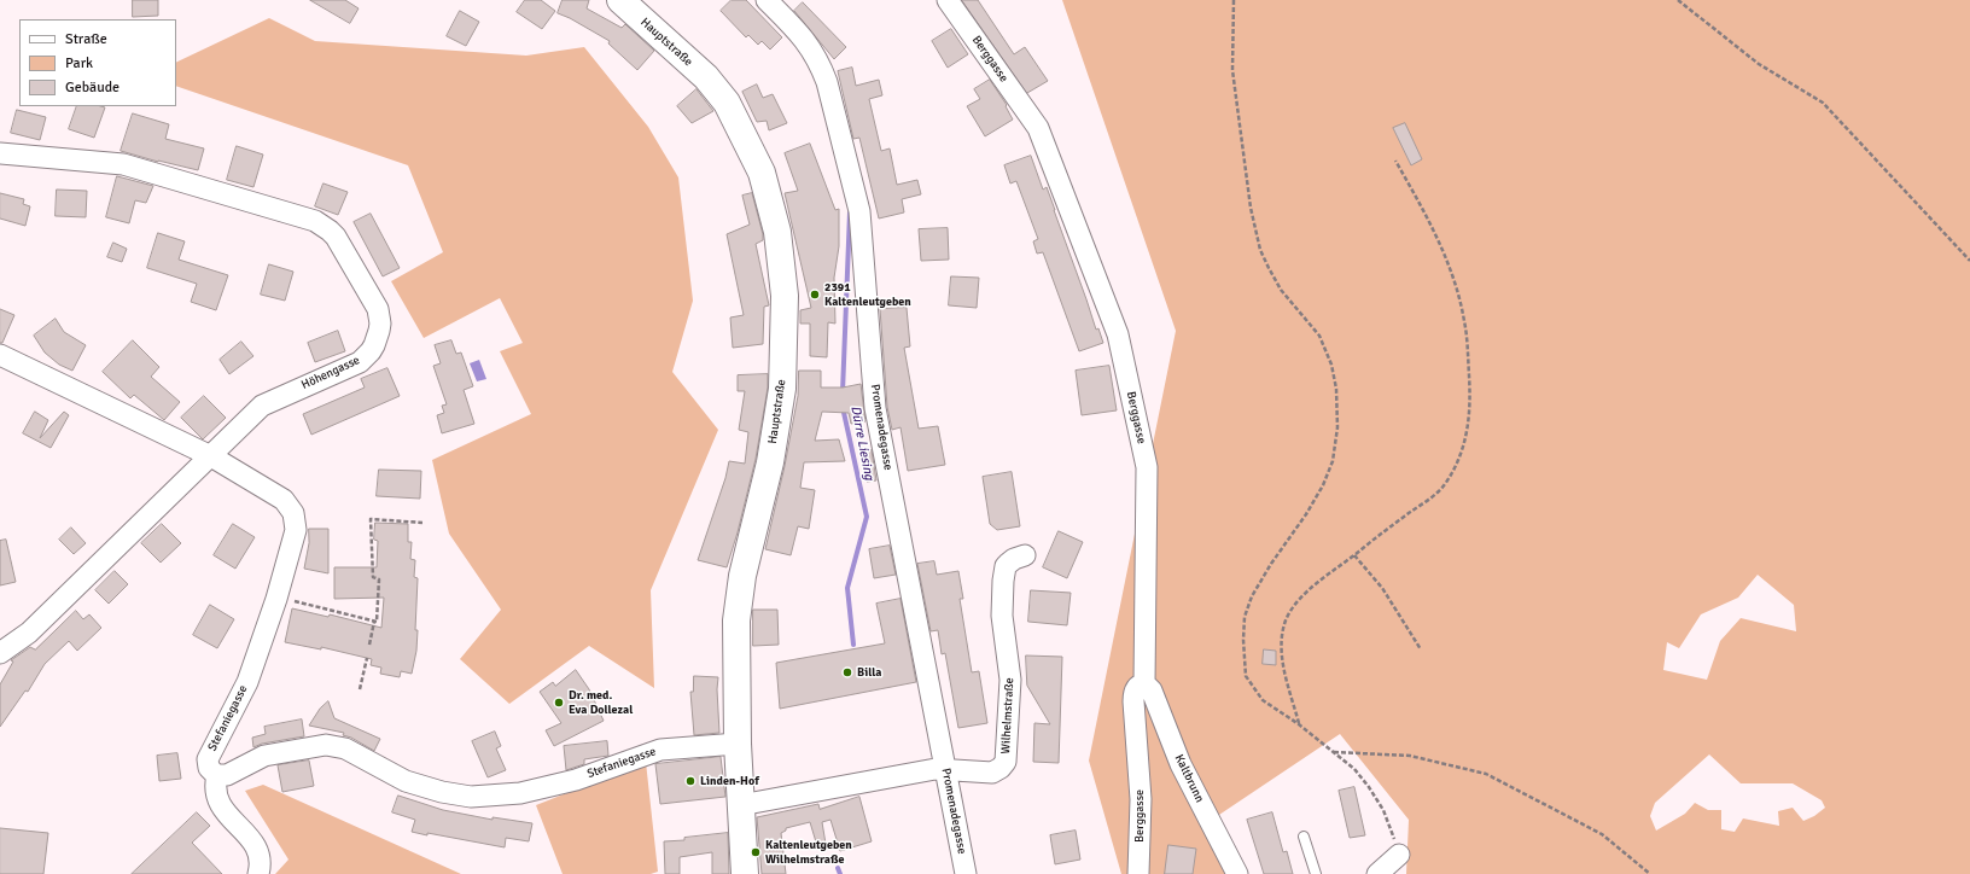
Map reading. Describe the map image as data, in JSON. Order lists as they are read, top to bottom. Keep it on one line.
{"streets":{"main road":["Hauptstraße"],"street":["Berggasse","Höhengasse","Promenadegasse","Wilhelmstraße","Stefaniegasse","Kaltbrunn"]},"crossings":[["Hauptstraße","Wilhelmstraße"],["Hauptstraße","Stefaniegasse"],["Berggasse","Kaltbrunn"],["Höhengasse","Stefaniegasse"],["Promenadegasse","Wilhelmstraße"]],"water":["Dürre Liesing"],"places":["2391 Kaltenleutgeben","Billa","Dr. med. Eva Dollezal","Linden-Hof","Kaltenleutgeben Wilhelmstraße"],"legend":["Straße","Park","Gebäude"]}
